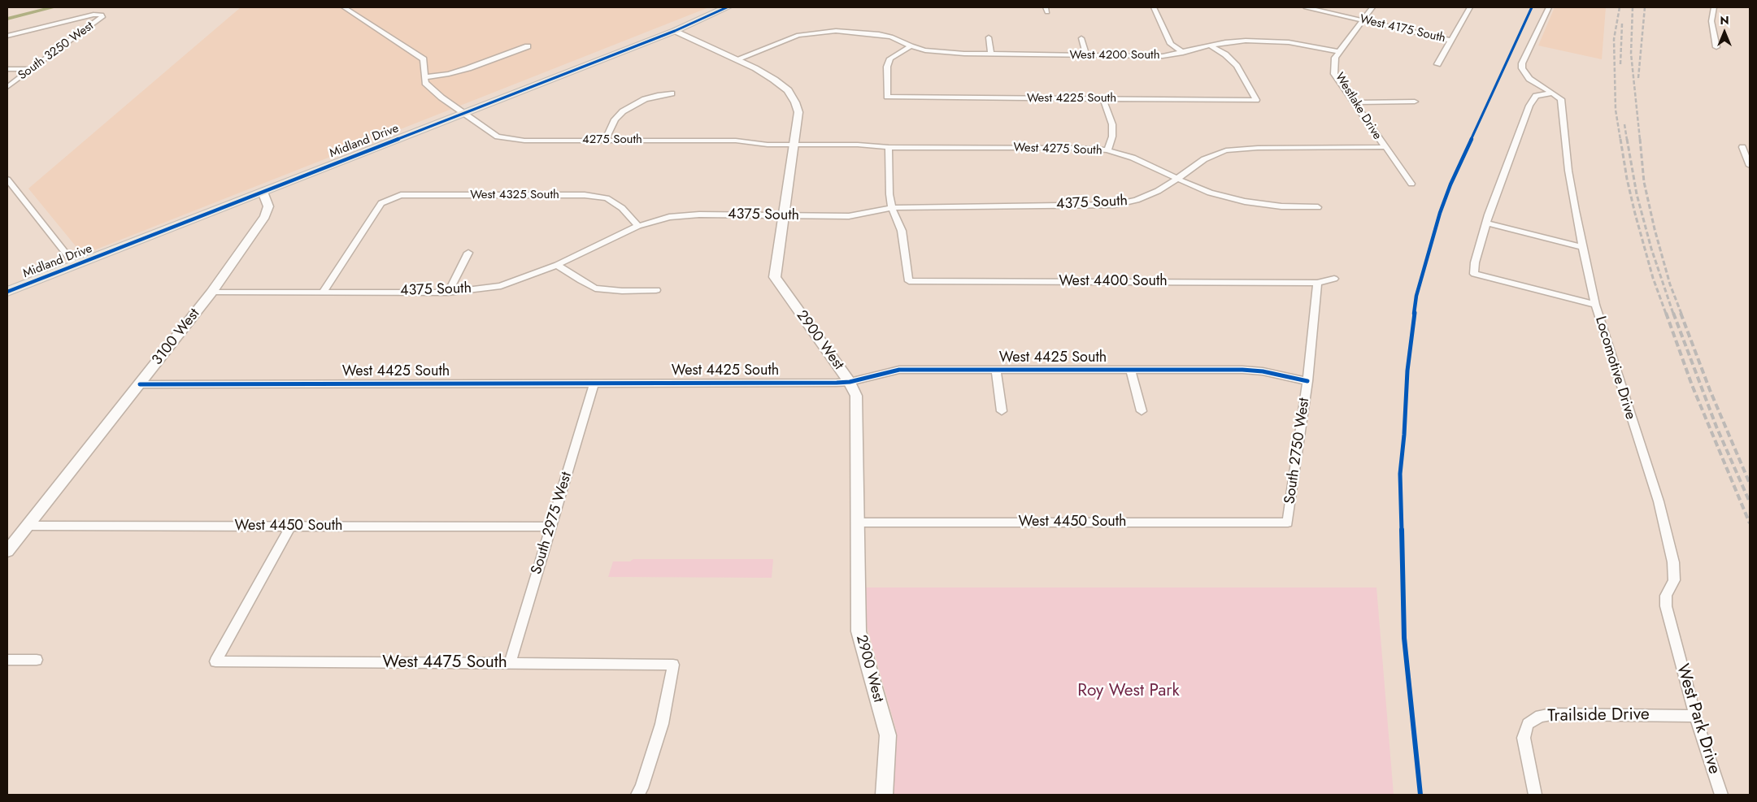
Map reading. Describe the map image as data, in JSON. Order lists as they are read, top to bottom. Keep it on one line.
{"streets":{"main road":["Midland Drive"],"street":["West 4175 South","South 3250 West","West 4200 South","West 4225 South","Westlake Drive","4275 South","West 4275 South","West 4325 South","4375 South","West 4400 South","3100 West","2900 West","West 4425 South","Locomotive Drive","South 2750 West","West 4450 South","South 2975 West","West 4475 South","Trailside Drive","West Park Drive"]},"crossings":[["West 4175 South","Westlake Drive"],["West 4200 South","West 4225 South"],["West 4200 South","Westlake Drive"],["West 4200 South","2900 West"],["4275 South","Midland Drive"],["4275 South","West 4275 South"],["Midland Drive","3100 West"],["Midland Drive","2900 West"],["West 4275 South","4375 South"],["West 4275 South","2900 West"],["West 4325 South","4375 South"],["4375 South","West 4400 South"],["4375 South","3100 West"],["4375 South","2900 West"],["West 4400 South","South 2750 West"],["3100 West","West 4425 South"],["3100 West","West 4450 South"],["2900 West","West 4425 South"],["2900 West","West 4450 South"],["West 4425 South","South 2750 West"],["West 4425 South","South 2975 West"],["Locomotive Drive","West Park Drive"],["South 2750 West","West 4450 South"],["West 4450 South","South 2975 West"],["West 4450 South","West 4475 South"],["South 2975 West","West 4475 South"],["Trailside Drive","West Park Drive"]],"parks":["Roy West Park"],"north":"top"}
